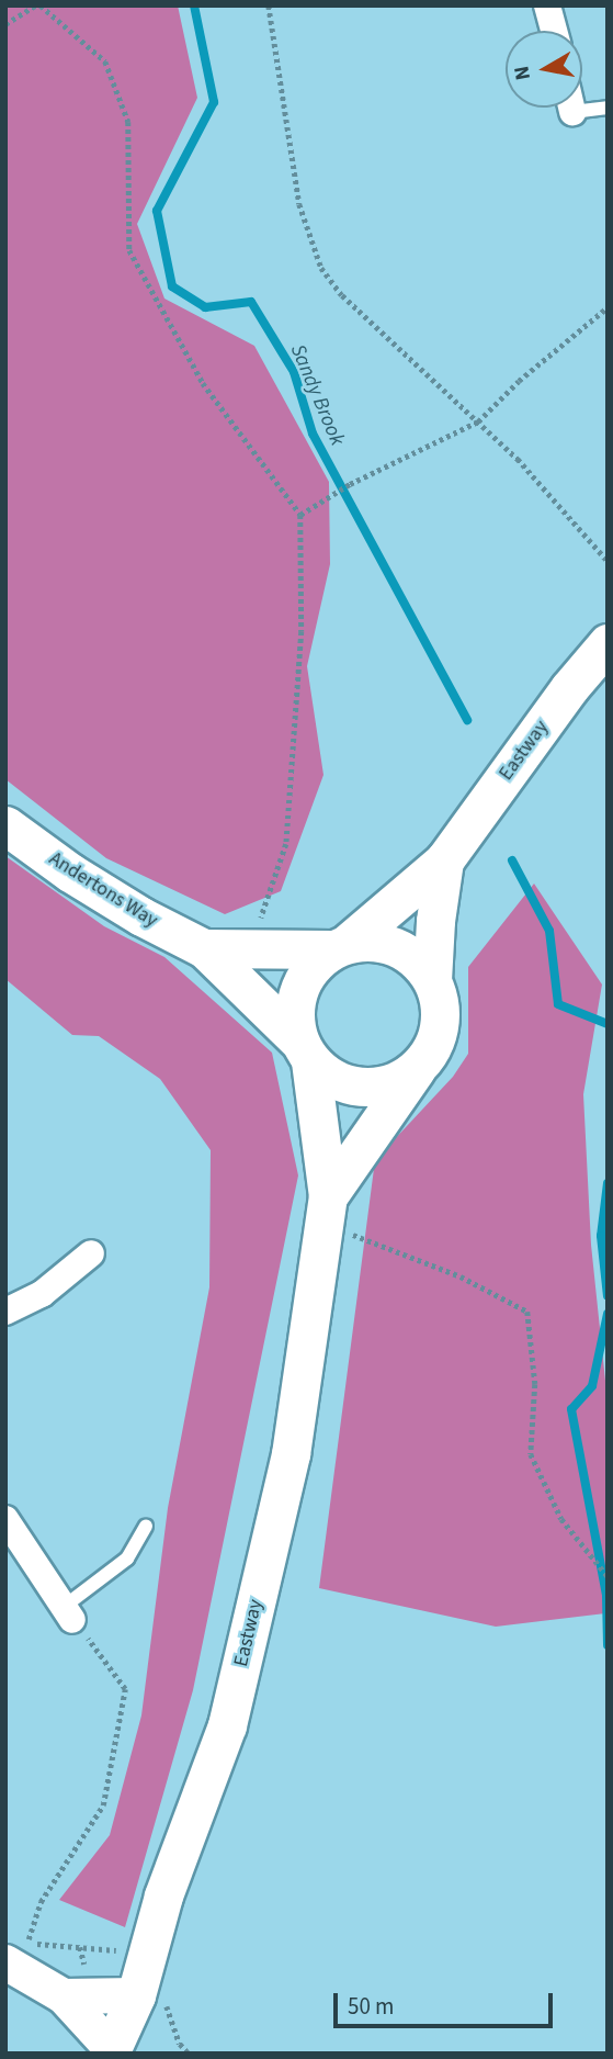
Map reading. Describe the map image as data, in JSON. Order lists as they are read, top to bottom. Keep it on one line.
{"streets":{"main road":["Eastway","Andertons Way"]},"crossings":[["Eastway","Andertons Way"]],"water":["Sandy Brook"],"scale_bar":"50 m","north":"left"}
